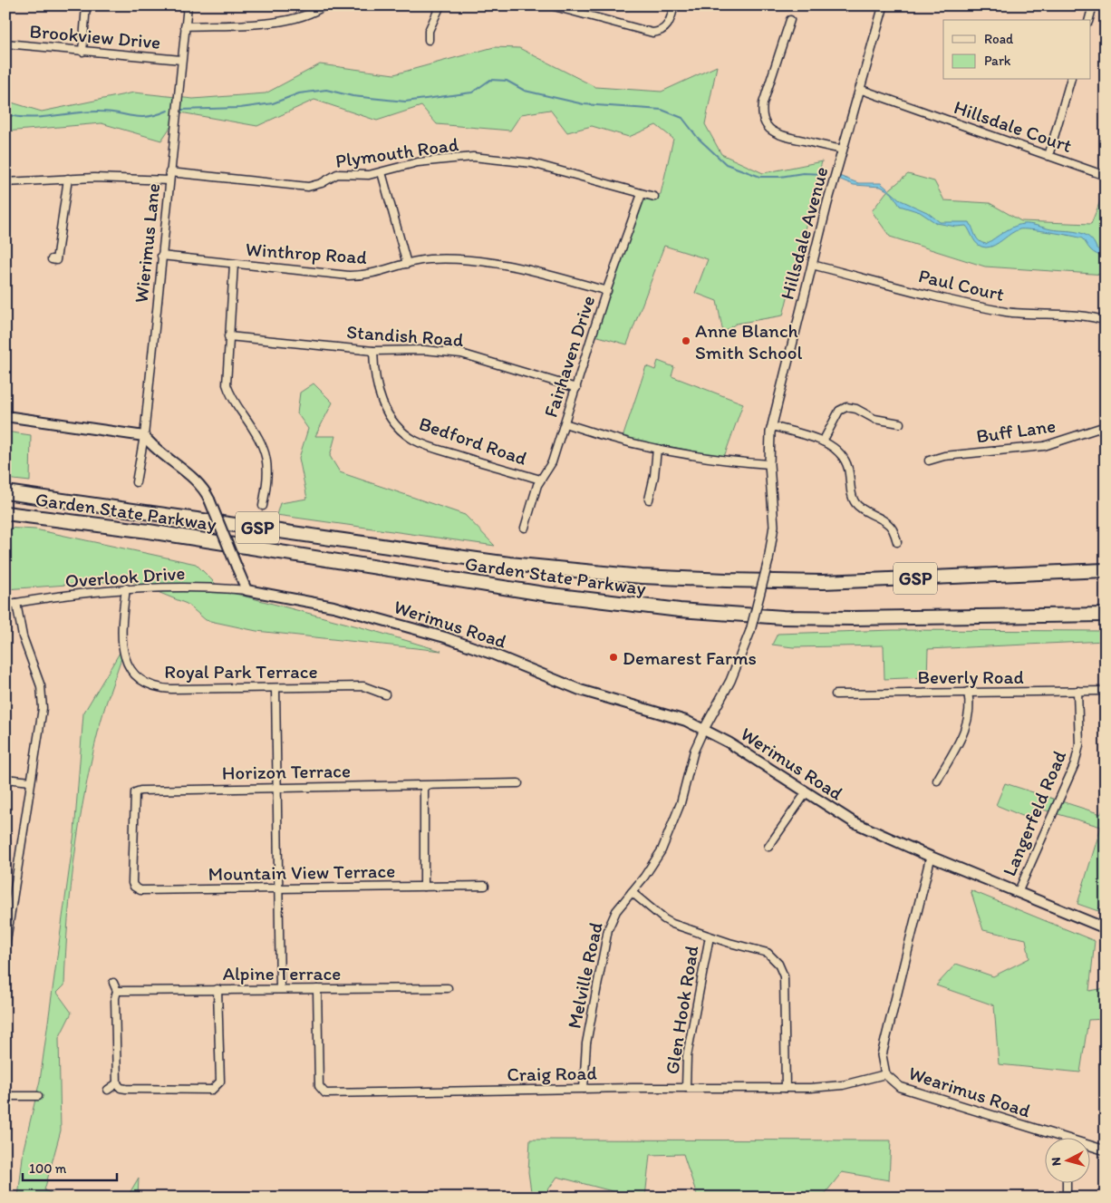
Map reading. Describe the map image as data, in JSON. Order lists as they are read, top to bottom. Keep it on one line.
{"streets":{"highway":["Garden State Parkway","GSP"],"main road":["Werimus Road"],"street":["Brookview Drive","Hillsdale Court","Plymouth Road","Hillsdale Avenue","Wierimus Lane","Winthrop Road","Paul Court","Standish Road","Fairhaven Drive","Buff Lane","Bedford Road","Overlook Drive","Royal Park Terrace","Beverly Road","Horizon Terrace","Langerfeld Road","Mountain View Terrace","Alpine Terrace","Melville Road","Glen Hook Road","Craig Road","Wearimus Road"]},"crossings":[["Brookview Drive","Wierimus Lane"],["Hillsdale Court","Hillsdale Avenue"],["Plymouth Road","Wierimus Lane"],["Plymouth Road","Fairhaven Drive"],["Hillsdale Avenue","Paul Court"],["Hillsdale Avenue","Werimus Road"],["Hillsdale Avenue","Melville Road"],["Wierimus Lane","Winthrop Road"],["Winthrop Road","Fairhaven Drive"],["Standish Road","Fairhaven Drive"],["Standish Road","Bedford Road"],["Fairhaven Drive","Bedford Road"],["Overlook Drive","Werimus Road"],["Overlook Drive","Royal Park Terrace"],["Werimus Road","Langerfeld Road"],["Werimus Road","Melville Road"],["Werimus Road","Wearimus Road"],["Beverly Road","Langerfeld Road"],["Horizon Terrace","Mountain View Terrace"],["Alpine Terrace","Craig Road"],["Melville Road","Craig Road"],["Glen Hook Road","Craig Road"],["Craig Road","Wearimus Road"]],"places":["Anne Blanch Smith School","Demarest Farms"],"legend":["Road","Park"],"scale_bar":"100 m","north":"left"}
